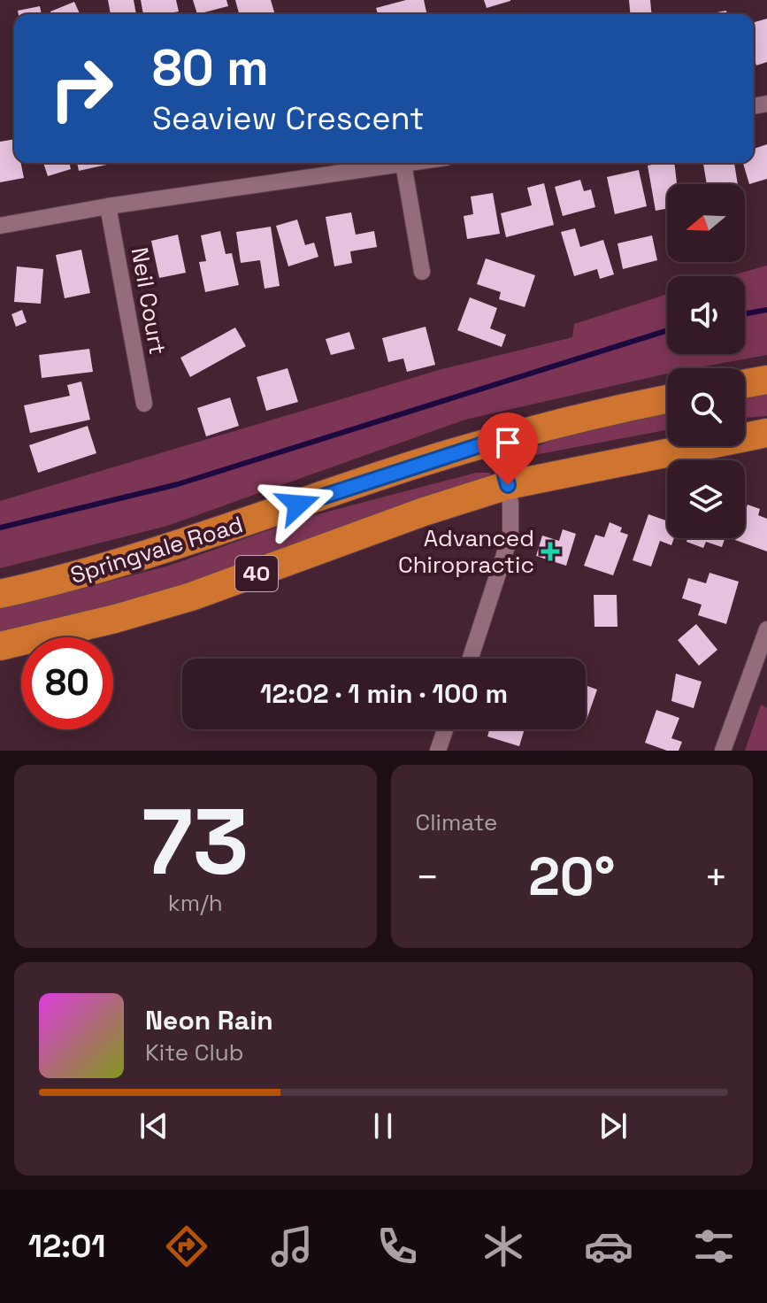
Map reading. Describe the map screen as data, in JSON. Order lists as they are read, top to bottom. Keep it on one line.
{"streets":{"highway":["Springvale Road","40"],"street":["Neil Court"]},"places":{"health":["Advanced Chiropractic"]},"north":"left","page":{"turn":["80 m","Seaview Crescent"],"limit":"80","trip":"12:02 · 1 min · 100 m","tile":[["73","km/h"],"Climate"],"heat":["−","20°","+"],"song":["Neon Rain","Kite Club"],"tabs":"12:01"}}
